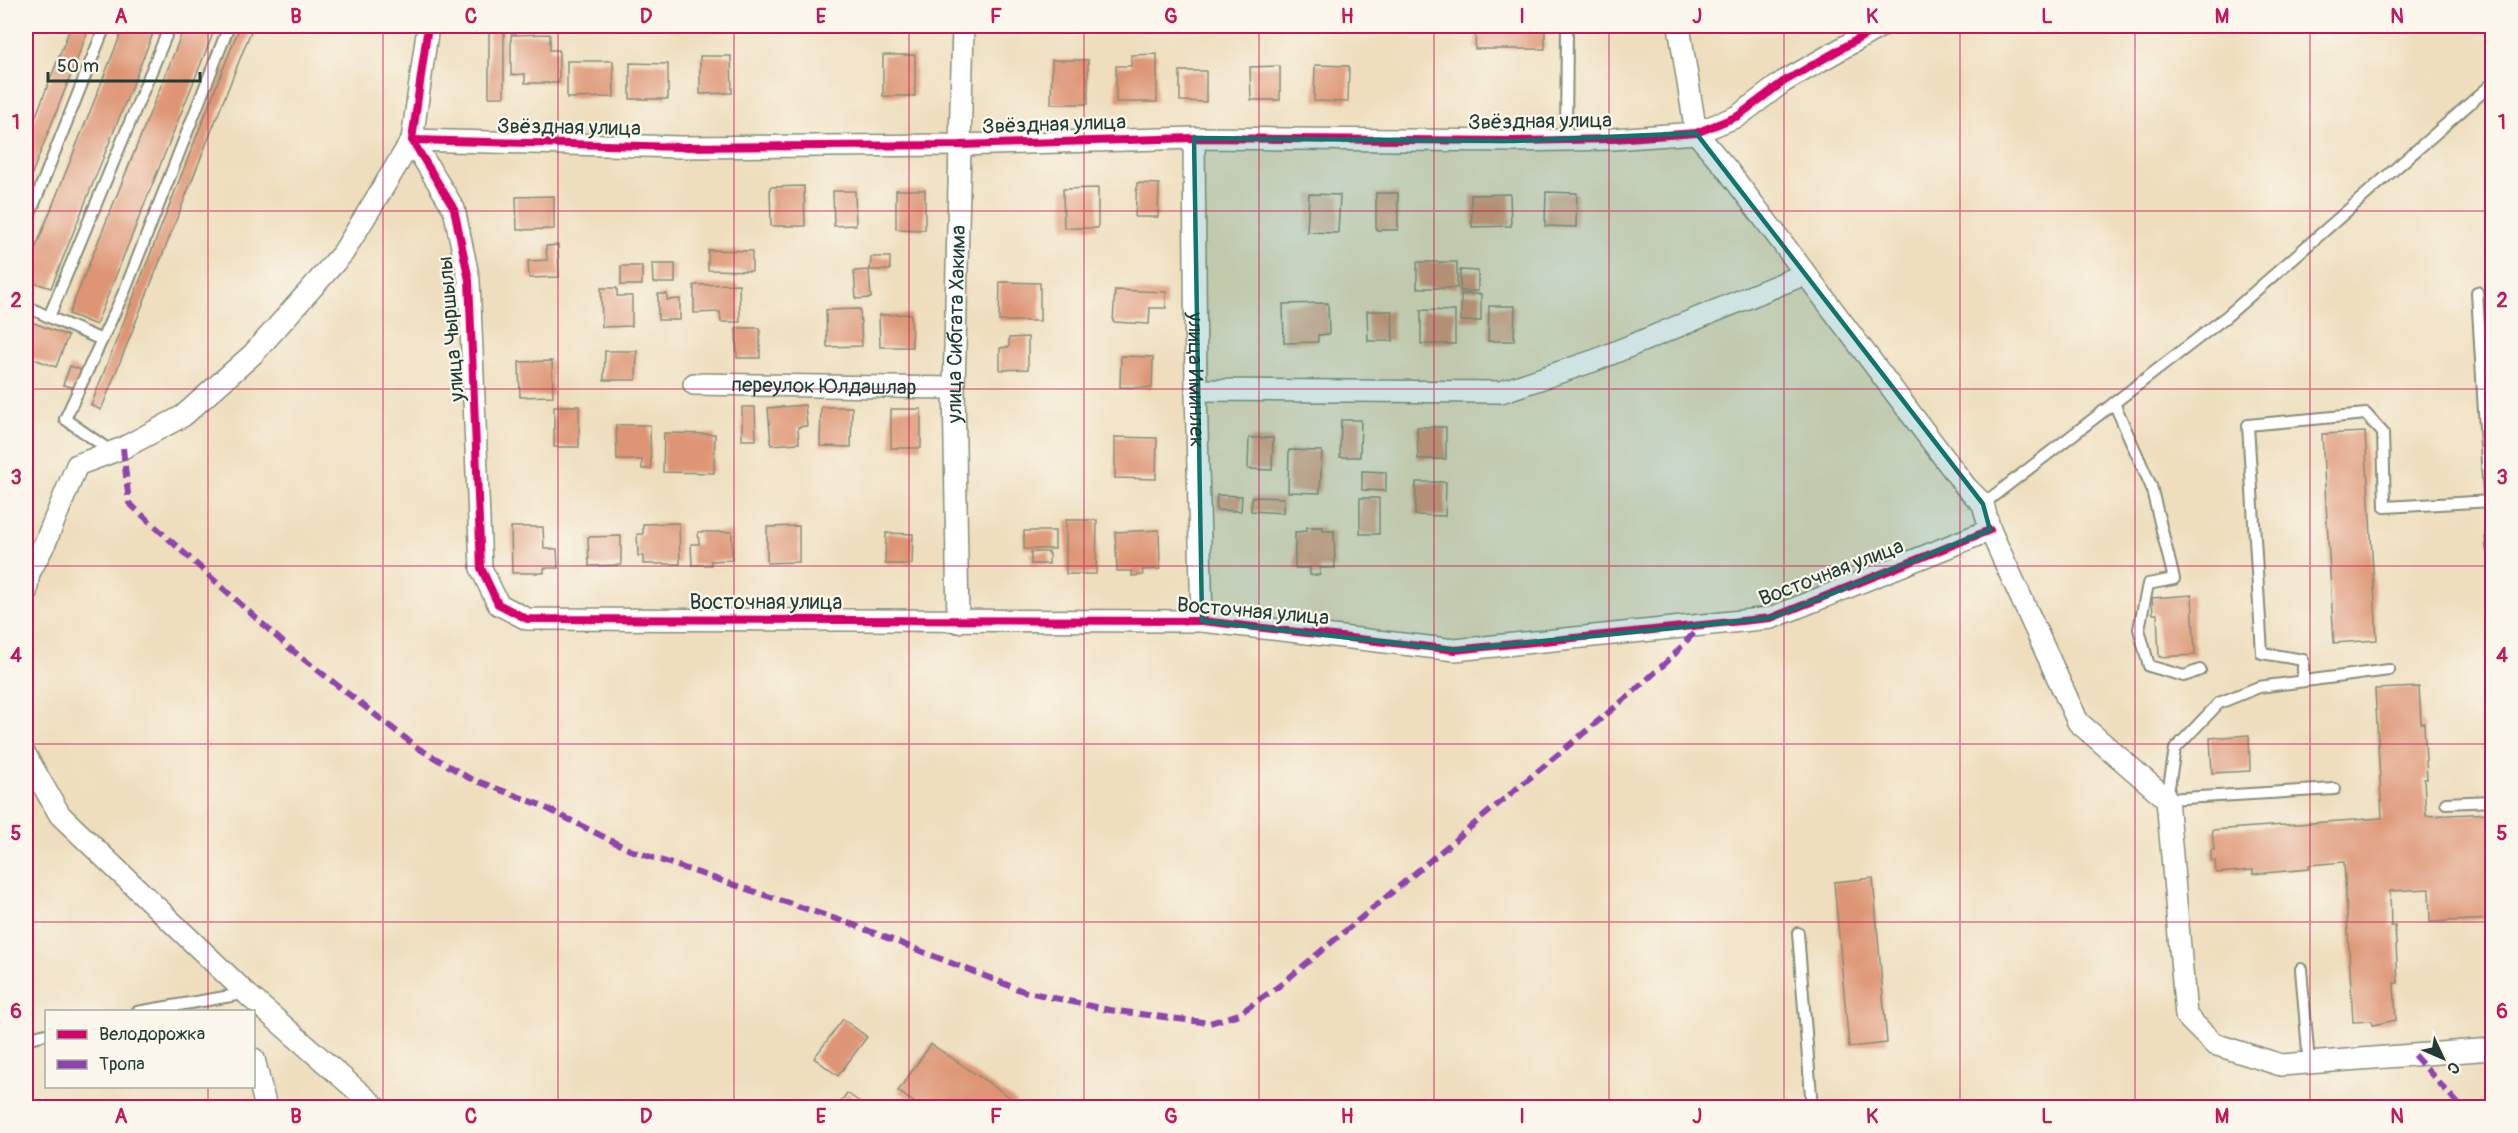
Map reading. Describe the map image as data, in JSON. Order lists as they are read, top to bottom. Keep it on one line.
{"streets":{"street":["Звёздная улица","улица Сибгата Хакима","улица Чыршылы","улица Иминлек","переулок Юлдашлар","Восточная улица"]},"crossings":[["Звёздная улица","улица Сибгата Хакима"],["Звёздная улица","улица Чыршылы"],["Звёздная улица","улица Иминлек"],["улица Сибгата Хакима","переулок Юлдашлар"],["улица Сибгата Хакима","Восточная улица"],["улица Чыршылы","Восточная улица"],["улица Иминлек","Восточная улица"]],"legend":["Велодорожка","Тропа"],"scale_bar":"50 m","north":"bottom right","grid":{"columns":["A","B","C","D","E","F","G","H","I","J","K","L","M","N"],"rows":["1","2","3","4","5","6"]}}
